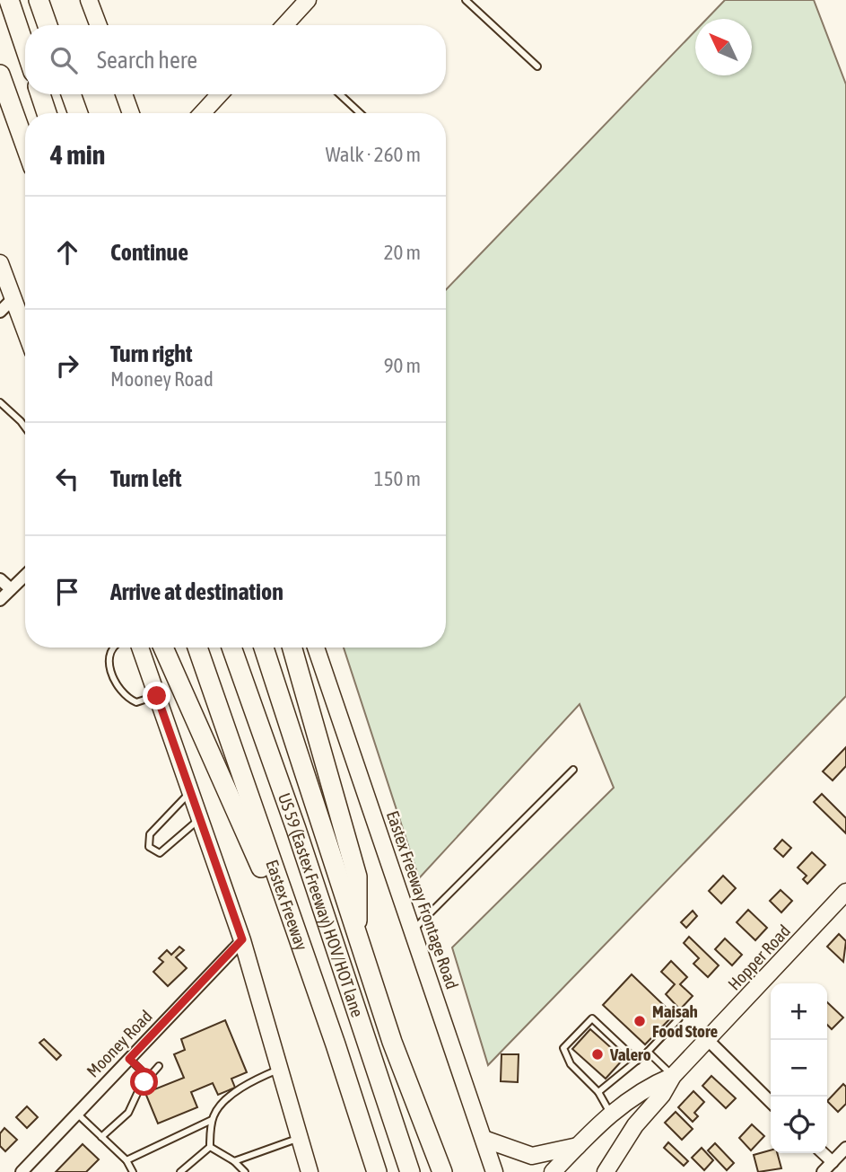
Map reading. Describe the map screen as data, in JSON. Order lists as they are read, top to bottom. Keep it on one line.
{"streets":{"highway":["Eastex Freeway","US 59 (Eastex Freeway) HOV/HOT lane"],"main road":["Eastex Freeway Frontage Road","Hopper Road"],"street":["Mooney Road"]},"places":["Maisah Food Store","Valero"],"north":"top left","page":{"search":"Search here","heading":["4 min","Walk · 260 m"],"list":[["Continue","20 m"],["Turn right","Mooney Road","90 m"],["Turn left","150 m"],"Arrive at destination"],"map_buttons":["+","−"]}}
